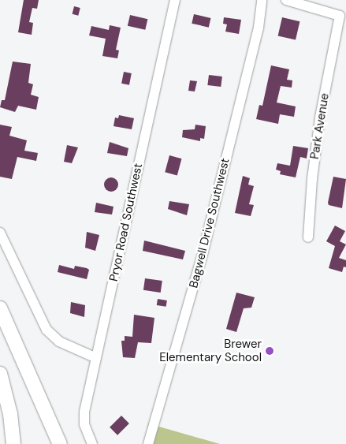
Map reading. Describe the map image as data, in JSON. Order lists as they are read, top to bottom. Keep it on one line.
{"streets":{"street":["Park Avenue","Pryor Road Southwest","Bagwell Drive Southwest"]},"places":["Brewer Elementary School"]}
